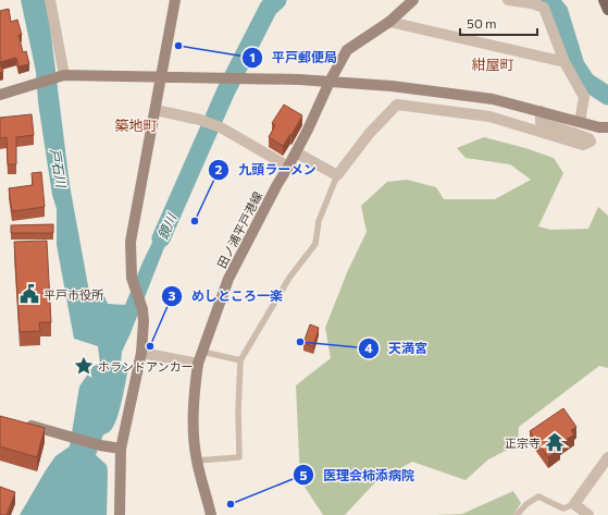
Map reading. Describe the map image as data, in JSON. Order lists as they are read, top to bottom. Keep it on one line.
{"streets":{"street":["田ノ浦平戸港線"]},"districts":["紺屋町","築地町"],"water":["戸石川","鏡川"],"places":{"other":["平戸郵便局","九頭ラーメン","天満宮","めしところ一楽","医理会柿添病院"],"public building":["平戸市役所"],"place":["ホランドアンカー"],"temple":["正宗寺"]},"scale_bar":"50 m"}
